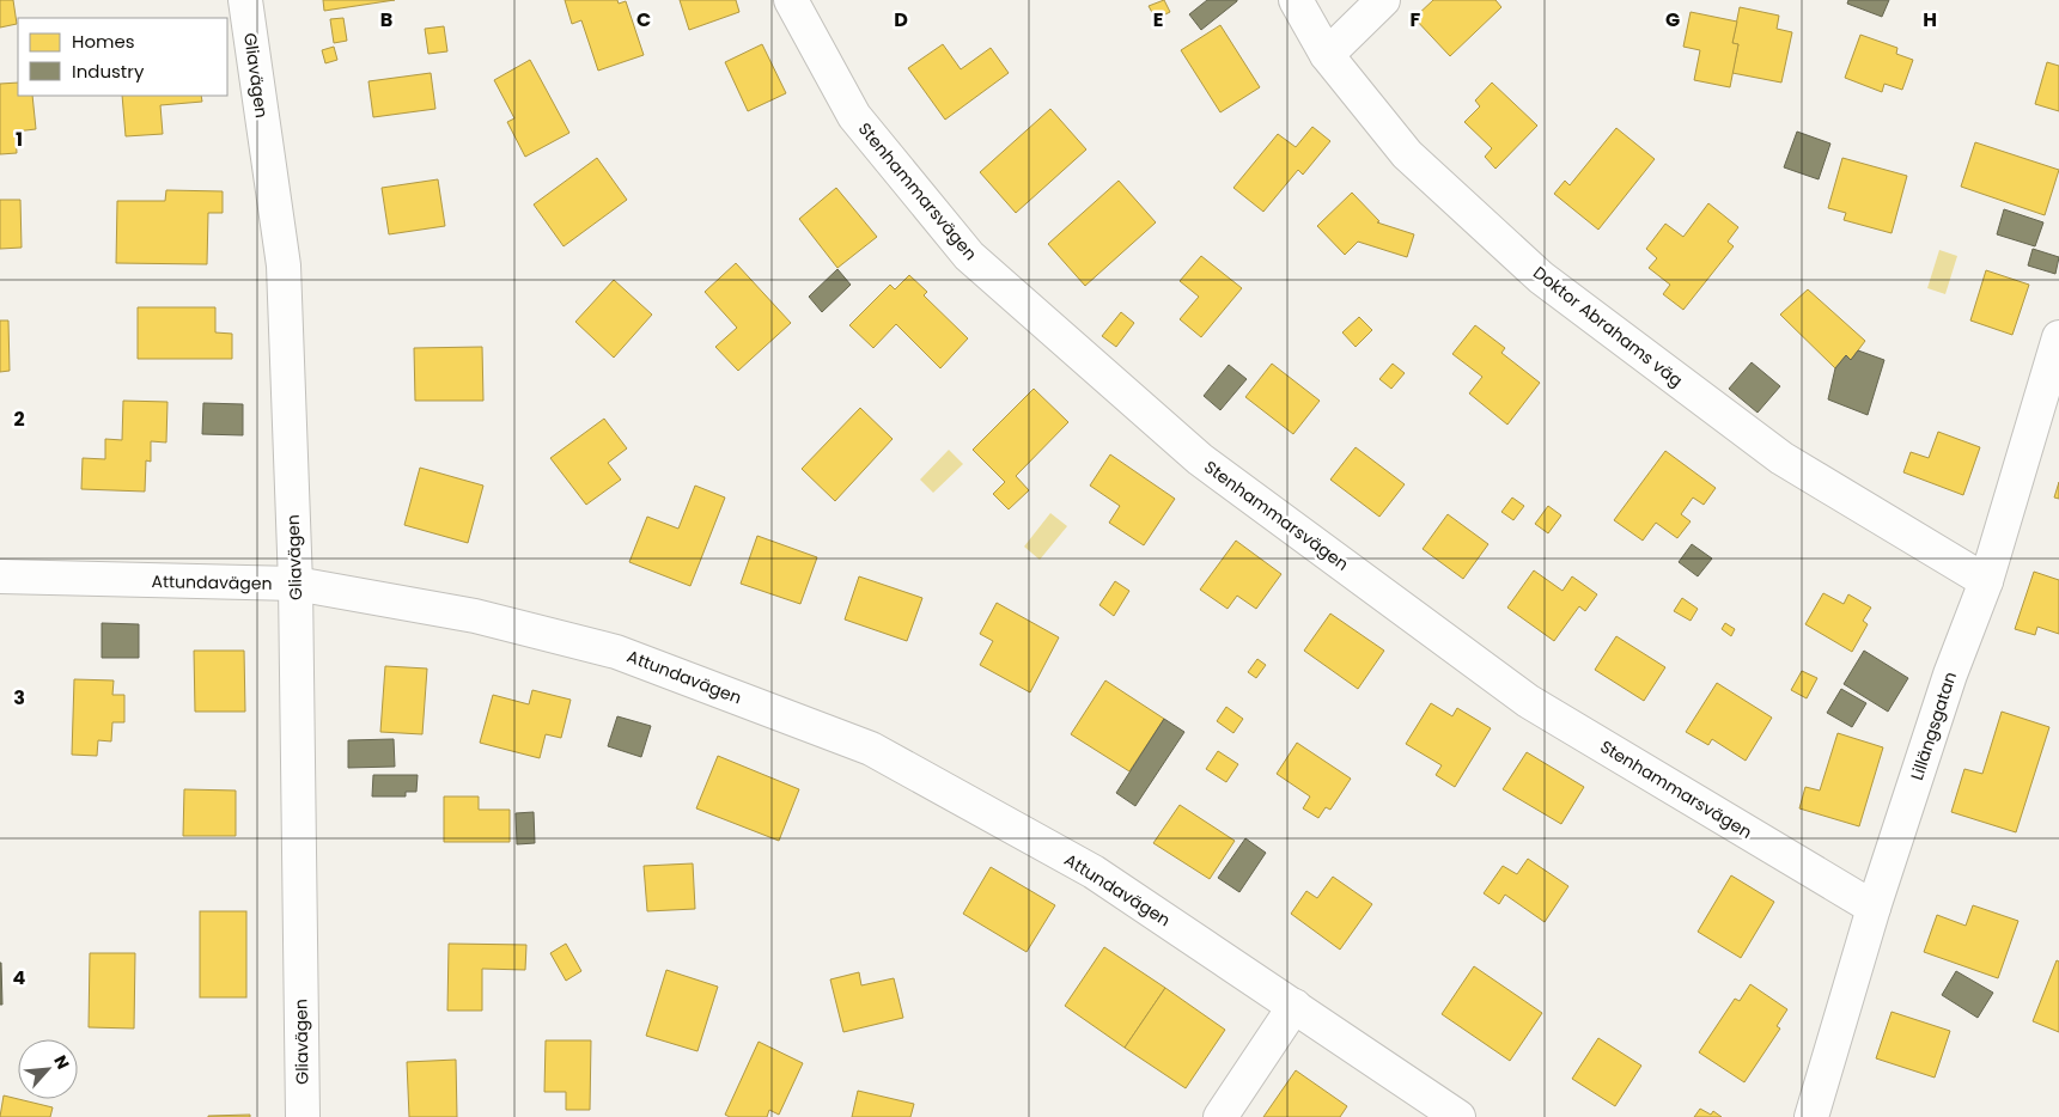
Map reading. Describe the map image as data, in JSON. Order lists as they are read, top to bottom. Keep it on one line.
{"streets":{"street":["Gliavägen","Stenhammarsvägen","Doktor Abrahams väg","Attundavägen","Lillängsgatan"]},"crossings":[["Gliavägen","Attundavägen"],["Stenhammarsvägen","Lillängsgatan"],["Doktor Abrahams väg","Lillängsgatan"]],"legend":["Homes","Industry"],"north":"top right","grid":{"columns":["B","C","D","E","F","G","H"],"rows":["1","2","3","4"]}}
